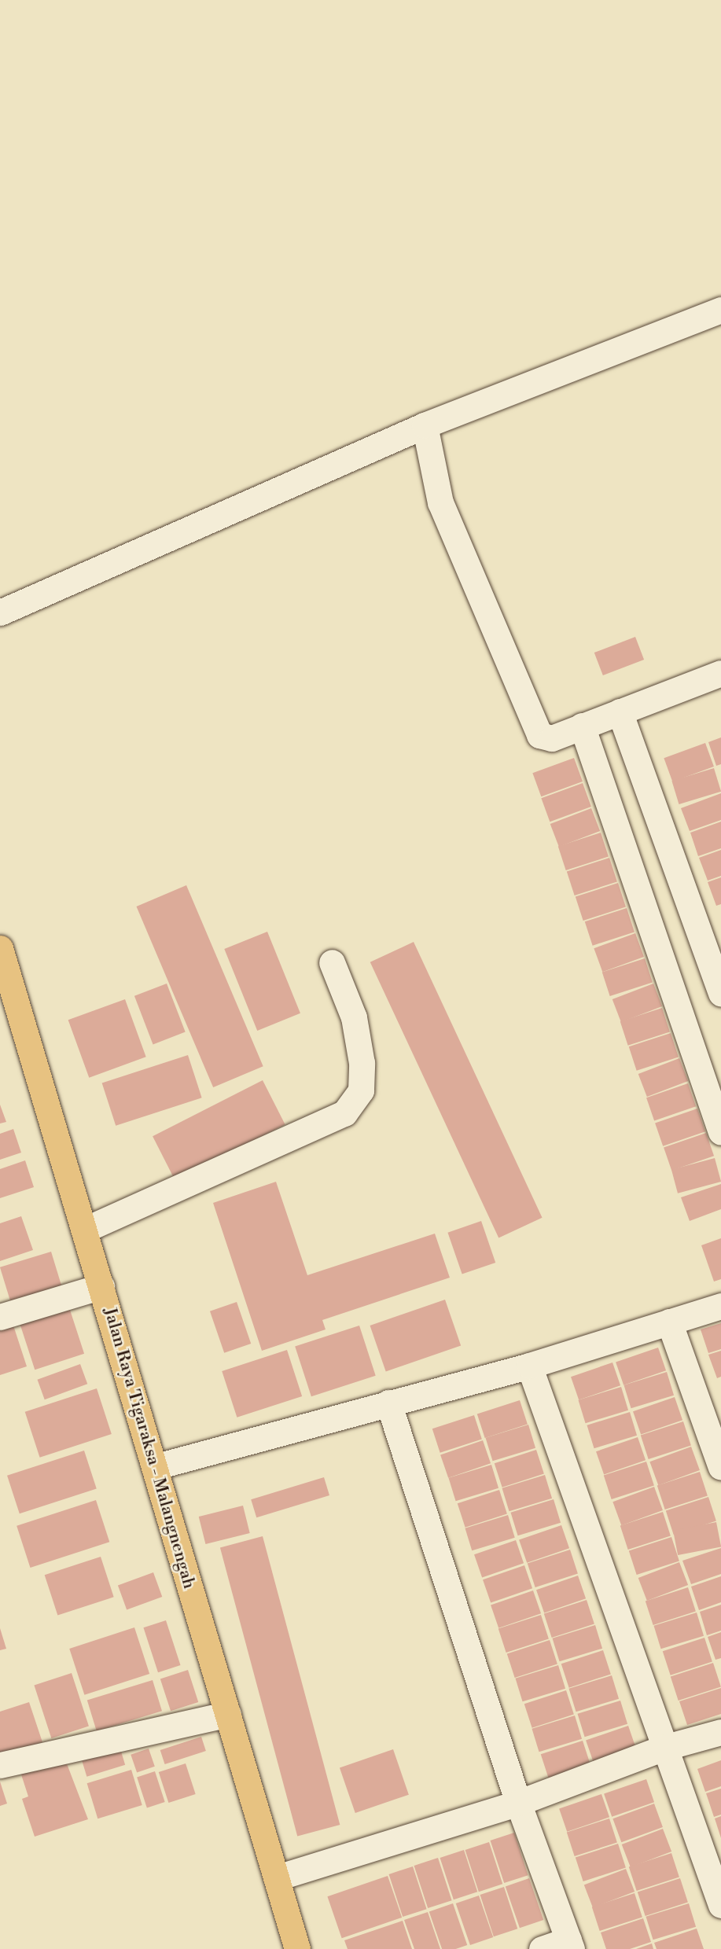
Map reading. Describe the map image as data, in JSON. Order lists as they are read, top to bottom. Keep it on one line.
{"streets":{"main road":["Jalan Raya Tigaraksa - Malangnengah"]}}
